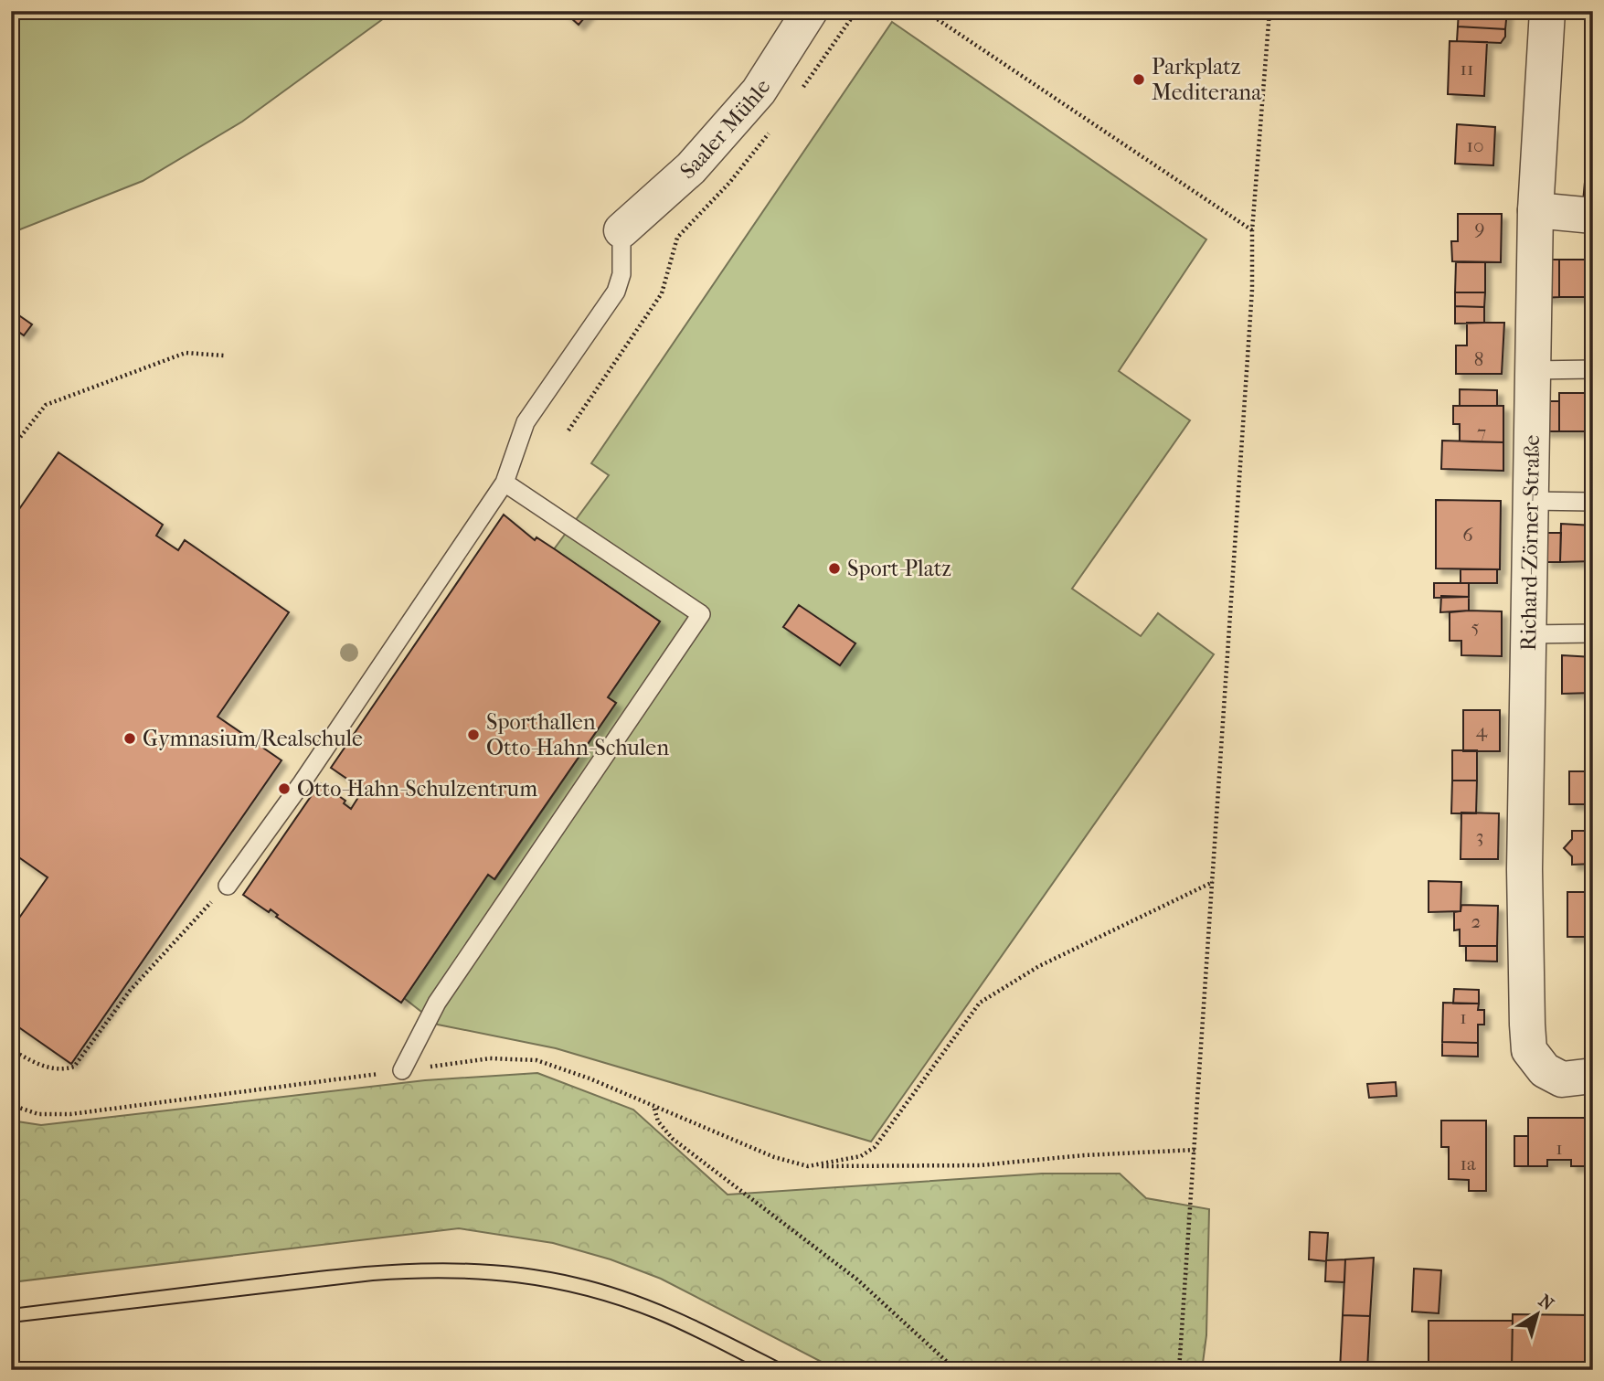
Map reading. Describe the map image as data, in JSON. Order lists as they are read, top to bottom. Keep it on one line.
{"streets":{"street":["Saaler Mühle","Richard-Zörner-Straße"]},"places":["Parkplatz Mediterana","Sport-Platz","Sporthallen Otto-Hahn-Schulen","Gymnasium/Realschule","Otto-Hahn-Schulzentrum"],"house_numbers":["11","10","9","8","7","6","5","4","3","2","1","1","1a"],"north":"top right"}
